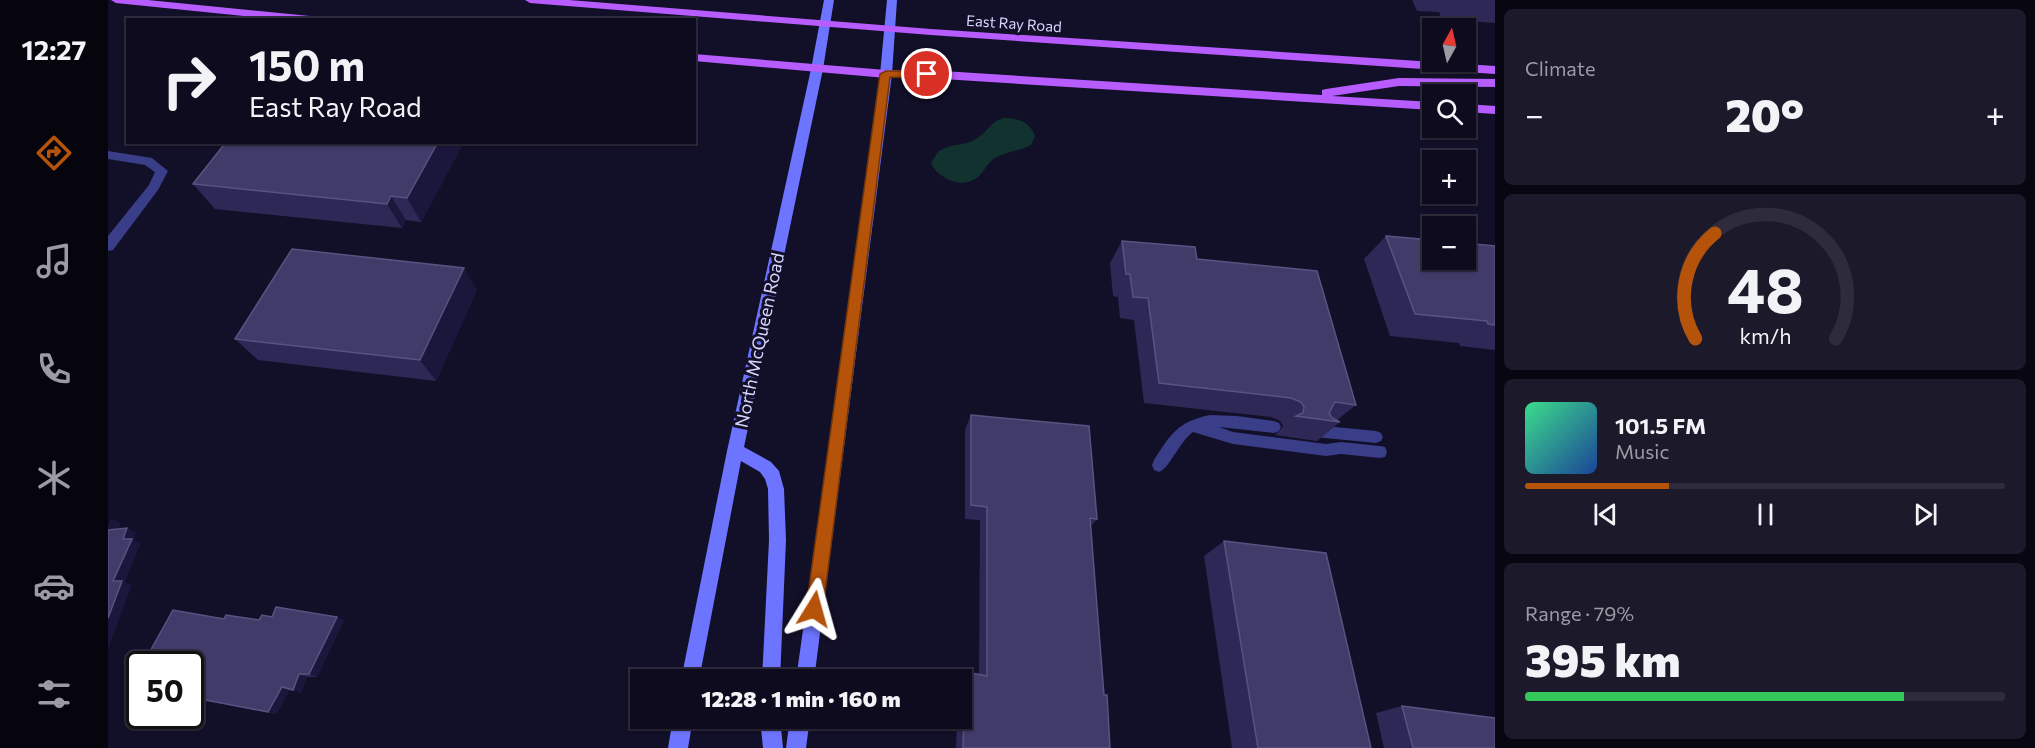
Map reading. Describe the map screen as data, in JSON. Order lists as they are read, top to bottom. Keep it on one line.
{"streets":{"main road":["East Ray Road","North McQueen Road"]},"crossings":[["East Ray Road","North McQueen Road"]],"north":"top","page":{"tabs":"12:27","tile":["Climate",["Range · 79%","395 km"]],"map_buttons":["+","−"],"turn":["150 m","East Ray Road"],"heat":["−","20°","+"],"song":["101.5 FM","Music"],"limit":"50","trip":"12:28 · 1 min · 160 m","gauge":["48","km/h"]}}
